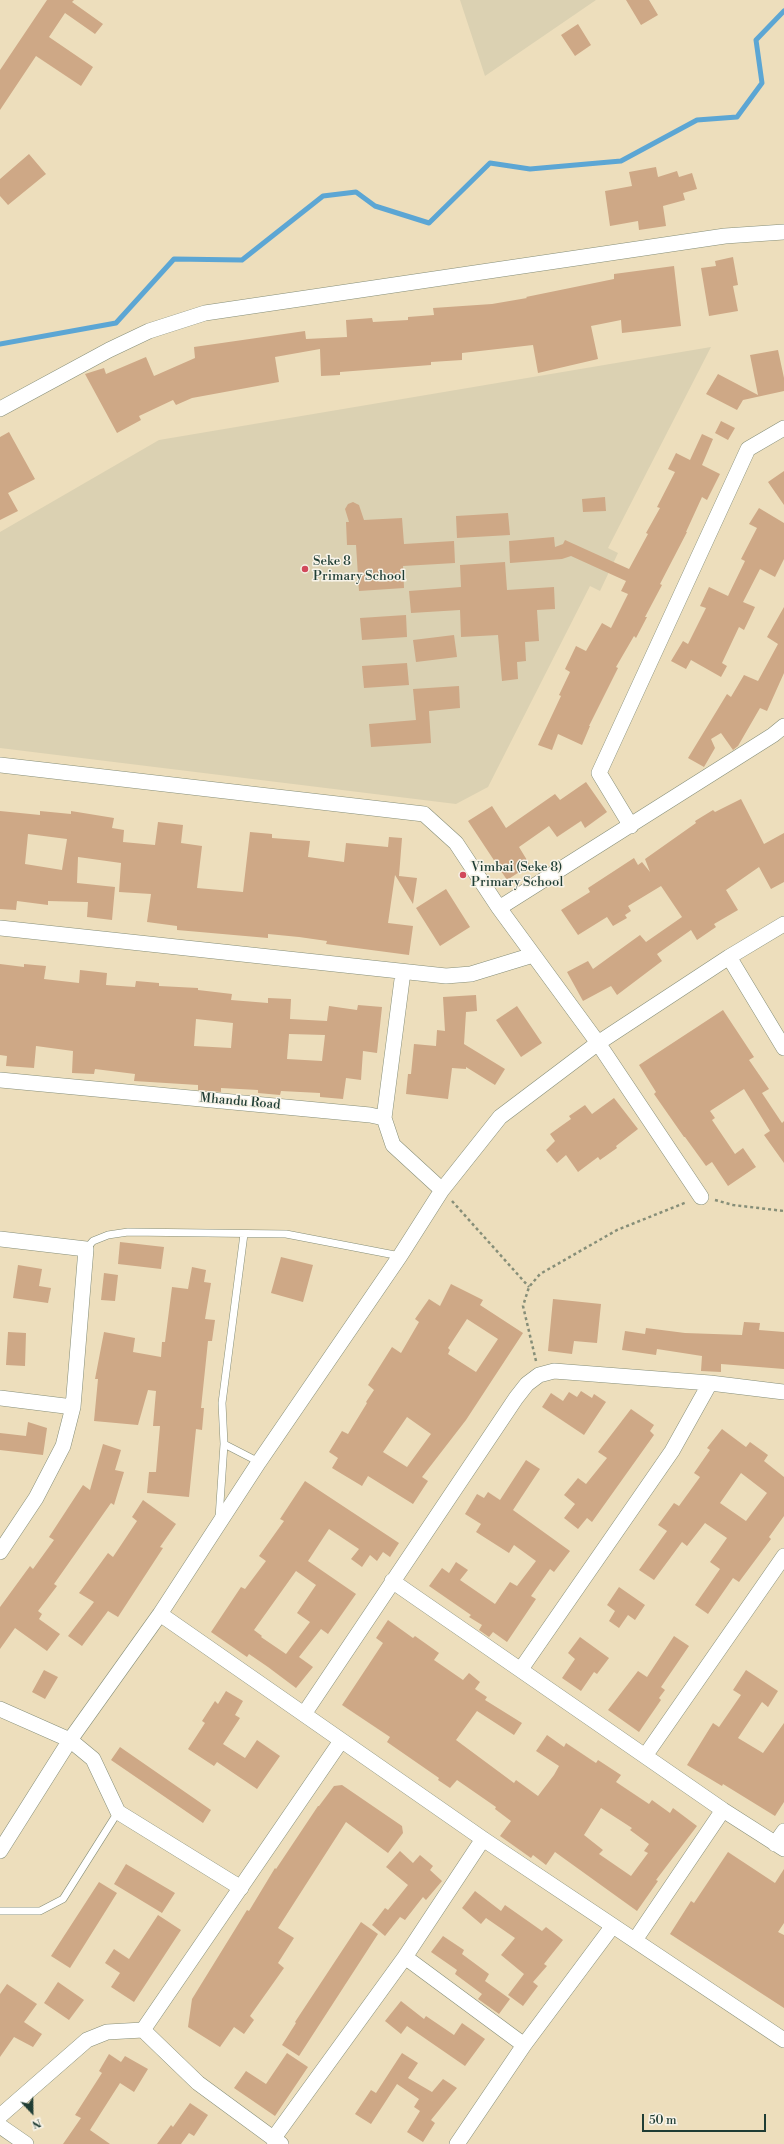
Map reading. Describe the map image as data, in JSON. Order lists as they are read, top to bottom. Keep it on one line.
{"streets":{"street":["Mhandu Road"]},"places":["Seke 8 Primary School","Vimbai (Seke 8) Primary School"],"scale_bar":"50 m","north":"bottom"}
